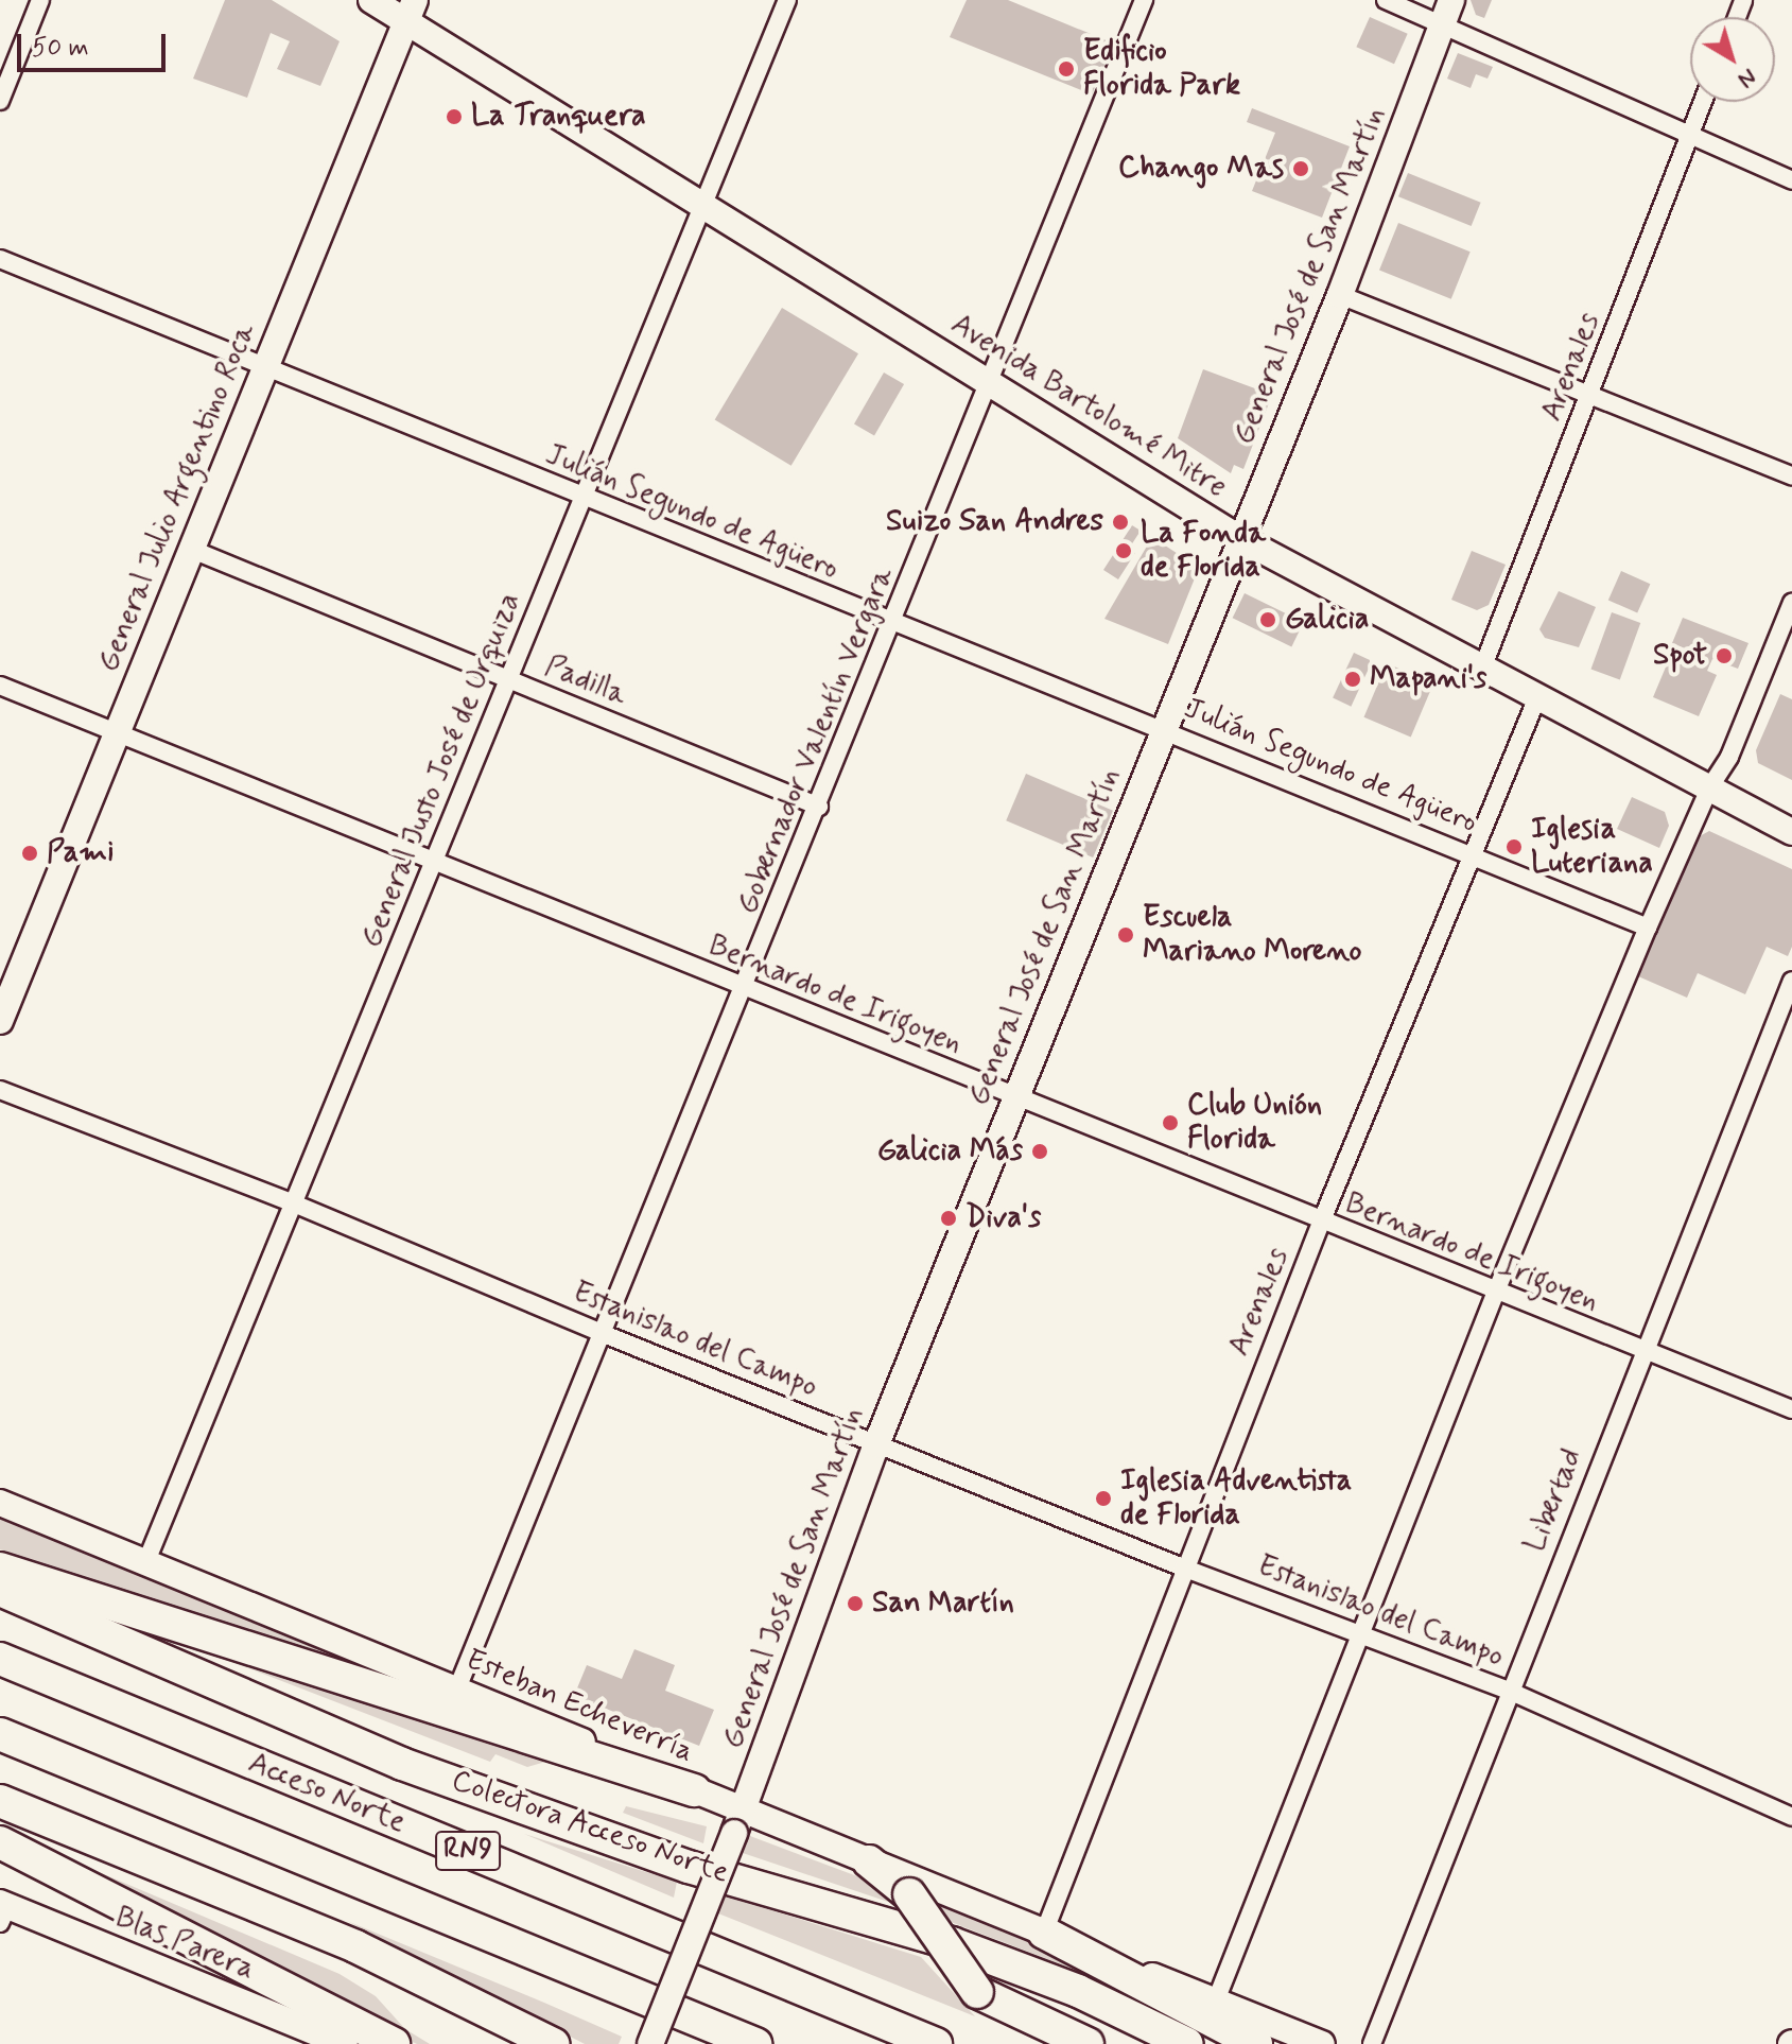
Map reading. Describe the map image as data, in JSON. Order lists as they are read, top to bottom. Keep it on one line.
{"streets":{"highway":["Acceso Norte","Colectora Acceso Norte","RN9"],"street":["General José de San Martín","Arenales","Avenida Bartolomé Mitre","General Julio Argentino Roca","Julián Segundo de Agüero","Padilla","Gobernador Valentín Vergara","General Justo José de Urquiza","Bernardo de Irigoyen","Estanislao del Campo","Libertad","Esteban Echeverría","Blas Parera"]},"crossings":[["General José de San Martín","Avenida Bartolomé Mitre"],["General José de San Martín","Julián Segundo de Agüero"],["General José de San Martín","Bernardo de Irigoyen"],["General José de San Martín","Estanislao del Campo"],["General José de San Martín","Esteban Echeverría"],["Arenales","Avenida Bartolomé Mitre"],["Arenales","Julián Segundo de Agüero"],["Arenales","Bernardo de Irigoyen"],["Arenales","Estanislao del Campo"],["Arenales","Esteban Echeverría"],["Avenida Bartolomé Mitre","General Julio Argentino Roca"],["Avenida Bartolomé Mitre","Gobernador Valentín Vergara"],["Avenida Bartolomé Mitre","General Justo José de Urquiza"],["General Julio Argentino Roca","Julián Segundo de Agüero"],["General Julio Argentino Roca","Padilla"],["General Julio Argentino Roca","Bernardo de Irigoyen"],["Julián Segundo de Agüero","Gobernador Valentín Vergara"],["Julián Segundo de Agüero","General Justo José de Urquiza"],["Padilla","Gobernador Valentín Vergara"],["Padilla","General Justo José de Urquiza"],["Gobernador Valentín Vergara","Bernardo de Irigoyen"],["Gobernador Valentín Vergara","Estanislao del Campo"],["Gobernador Valentín Vergara","Esteban Echeverría"],["General Justo José de Urquiza","Bernardo de Irigoyen"],["General Justo José de Urquiza","Estanislao del Campo"],["General Justo José de Urquiza","Esteban Echeverría"],["Bernardo de Irigoyen","Libertad"],["Estanislao del Campo","Libertad"]],"places":["Edificio Florida Park","La Tranquera","Chango Mas","Suizo San Andres","La Fonda de Florida","Galicia","Spot","Mapani's","Iglesia Luteriana","Pami","Escuela Mariano Moreno","Club Unión Florida","Galicia Más","Diva's","Iglesia Adventista de Florida","San Martín"],"scale_bar":"50 m","north":"bottom right"}
